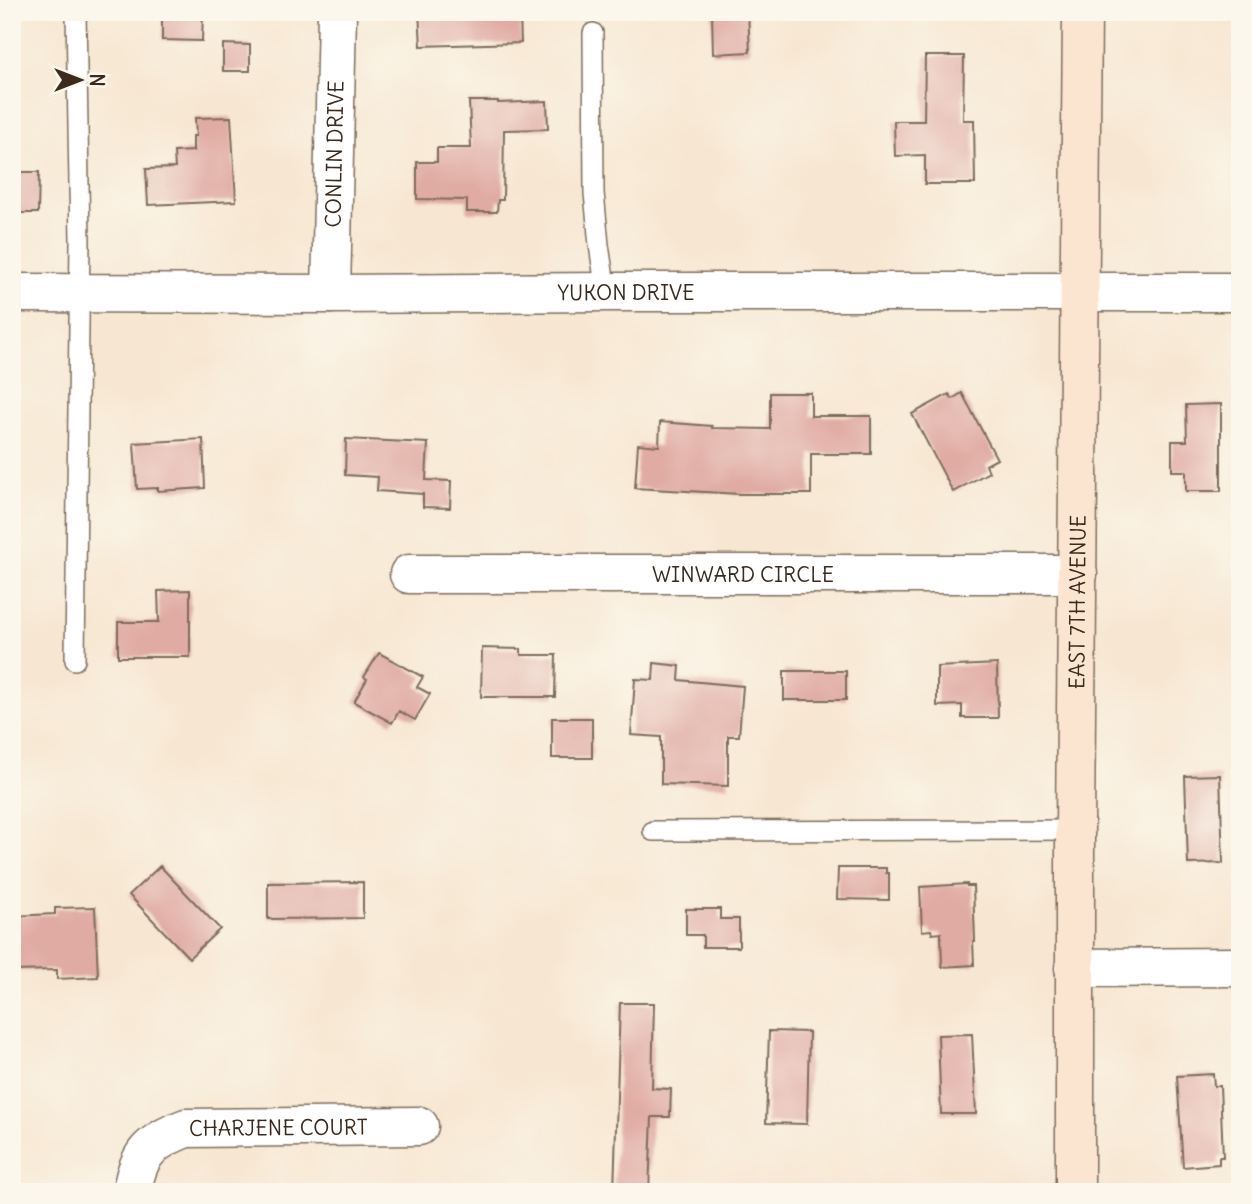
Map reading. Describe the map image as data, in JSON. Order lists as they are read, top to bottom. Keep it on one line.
{"streets":{"main road":["EAST 7TH AVENUE"],"street":["CONLIN DRIVE","YUKON DRIVE","WINWARD CIRCLE","CHARJENE COURT"]},"crossings":[["CONLIN DRIVE","YUKON DRIVE"],["YUKON DRIVE","EAST 7TH AVENUE"],["WINWARD CIRCLE","EAST 7TH AVENUE"]],"north":"right"}
